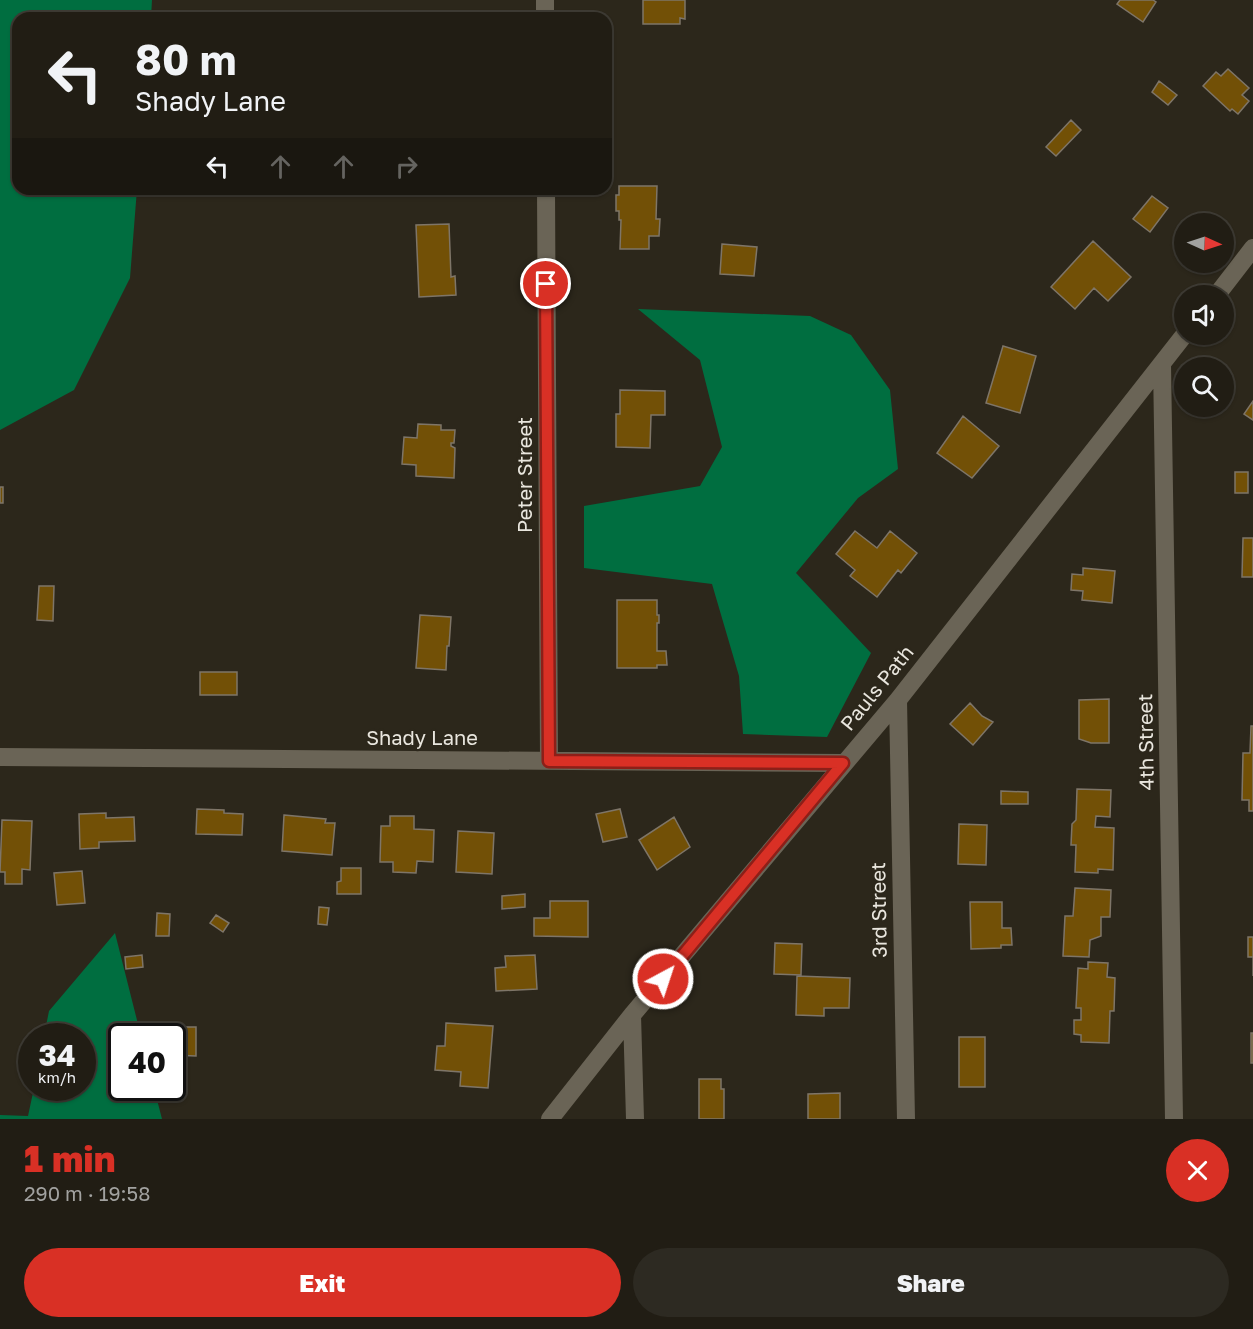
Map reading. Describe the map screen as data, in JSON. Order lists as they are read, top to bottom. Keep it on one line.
{"streets":{"street":["Peter Street","Pauls Path","Shady Lane","4th Street","3rd Street"]},"crossings":[["Peter Street","Shady Lane"],["Pauls Path","Shady Lane"],["Pauls Path","4th Street"],["Pauls Path","3rd Street"]],"north":"right","page":{"turn":["80 m","Shady Lane"],"speed":"34 km/h","limit":"40","heading":["1 min","290 m · 19:58"],"buttons":["Exit","Share"]}}
